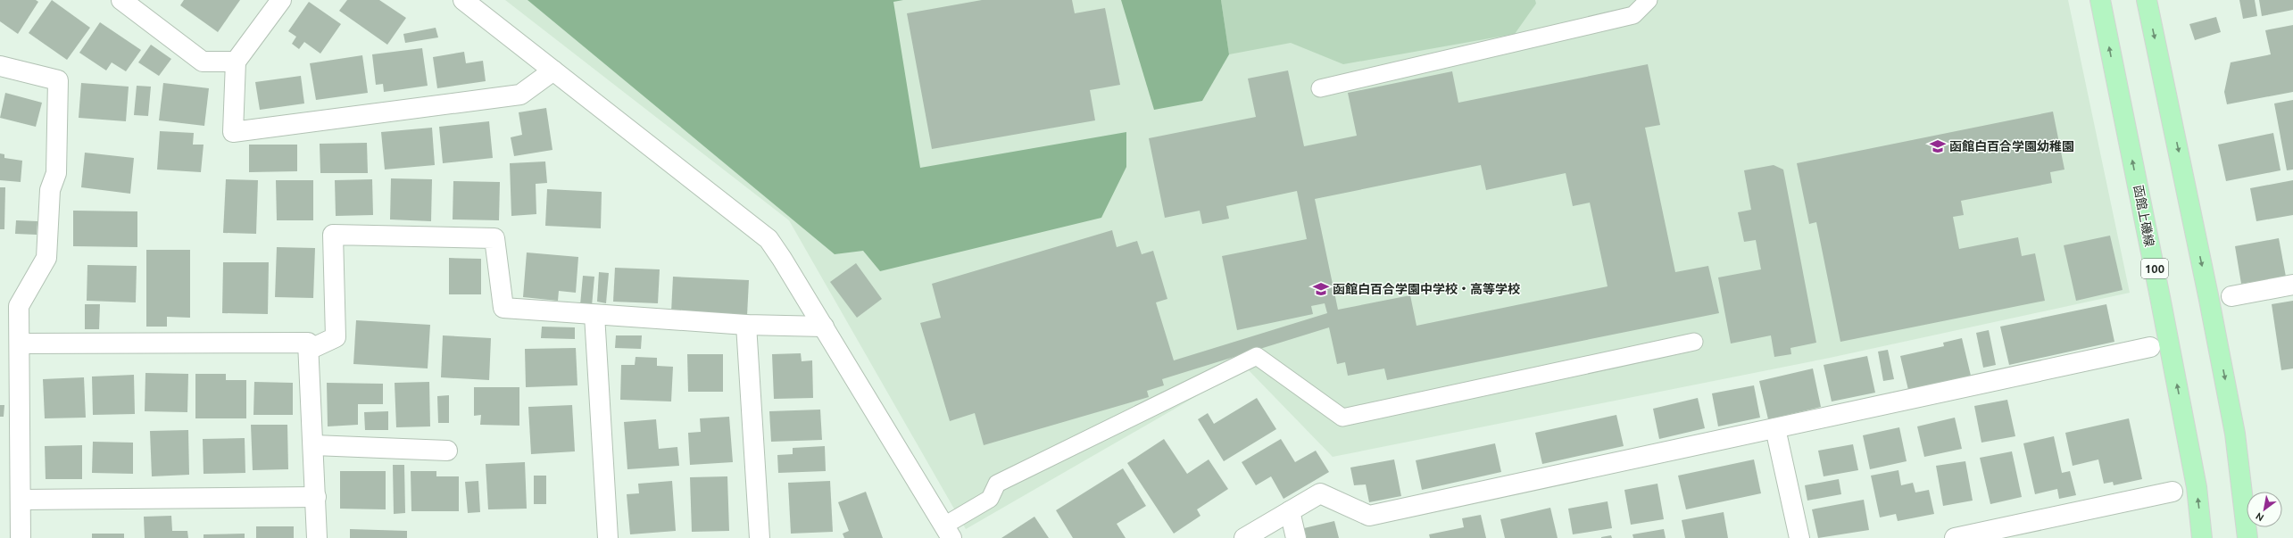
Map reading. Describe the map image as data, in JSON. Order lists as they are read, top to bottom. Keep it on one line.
{"streets":{"main road":["函館上磯線","100"]},"places":{"school or university":["函館白百合学園幼稚園","函館白百合学園中学校・高等学校"]},"north":"bottom left"}
